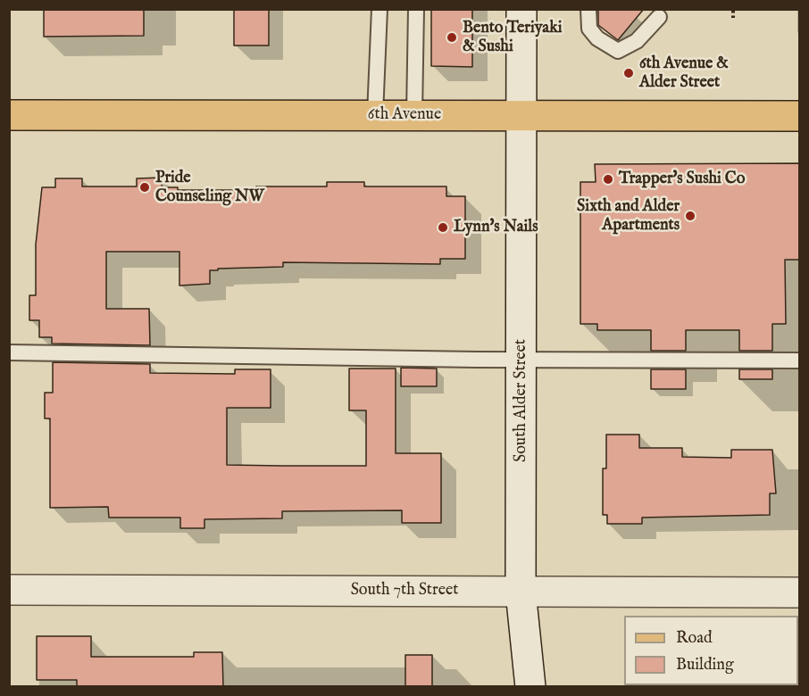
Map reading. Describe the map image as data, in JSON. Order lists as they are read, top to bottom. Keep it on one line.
{"streets":{"main road":["6th Avenue"],"street":["South Alder Street","South 7th Street"]},"crossings":[["6th Avenue","South Alder Street"],["South Alder Street","South 7th Street"]],"places":["Bento Teriyaki & Sushi","6th Avenue & Alder Street","Trapper's Sushi Co","Pride Counseling NW","Sixth and Alder Apartments","Lynn's Nails"],"legend":["Road","Building"]}
